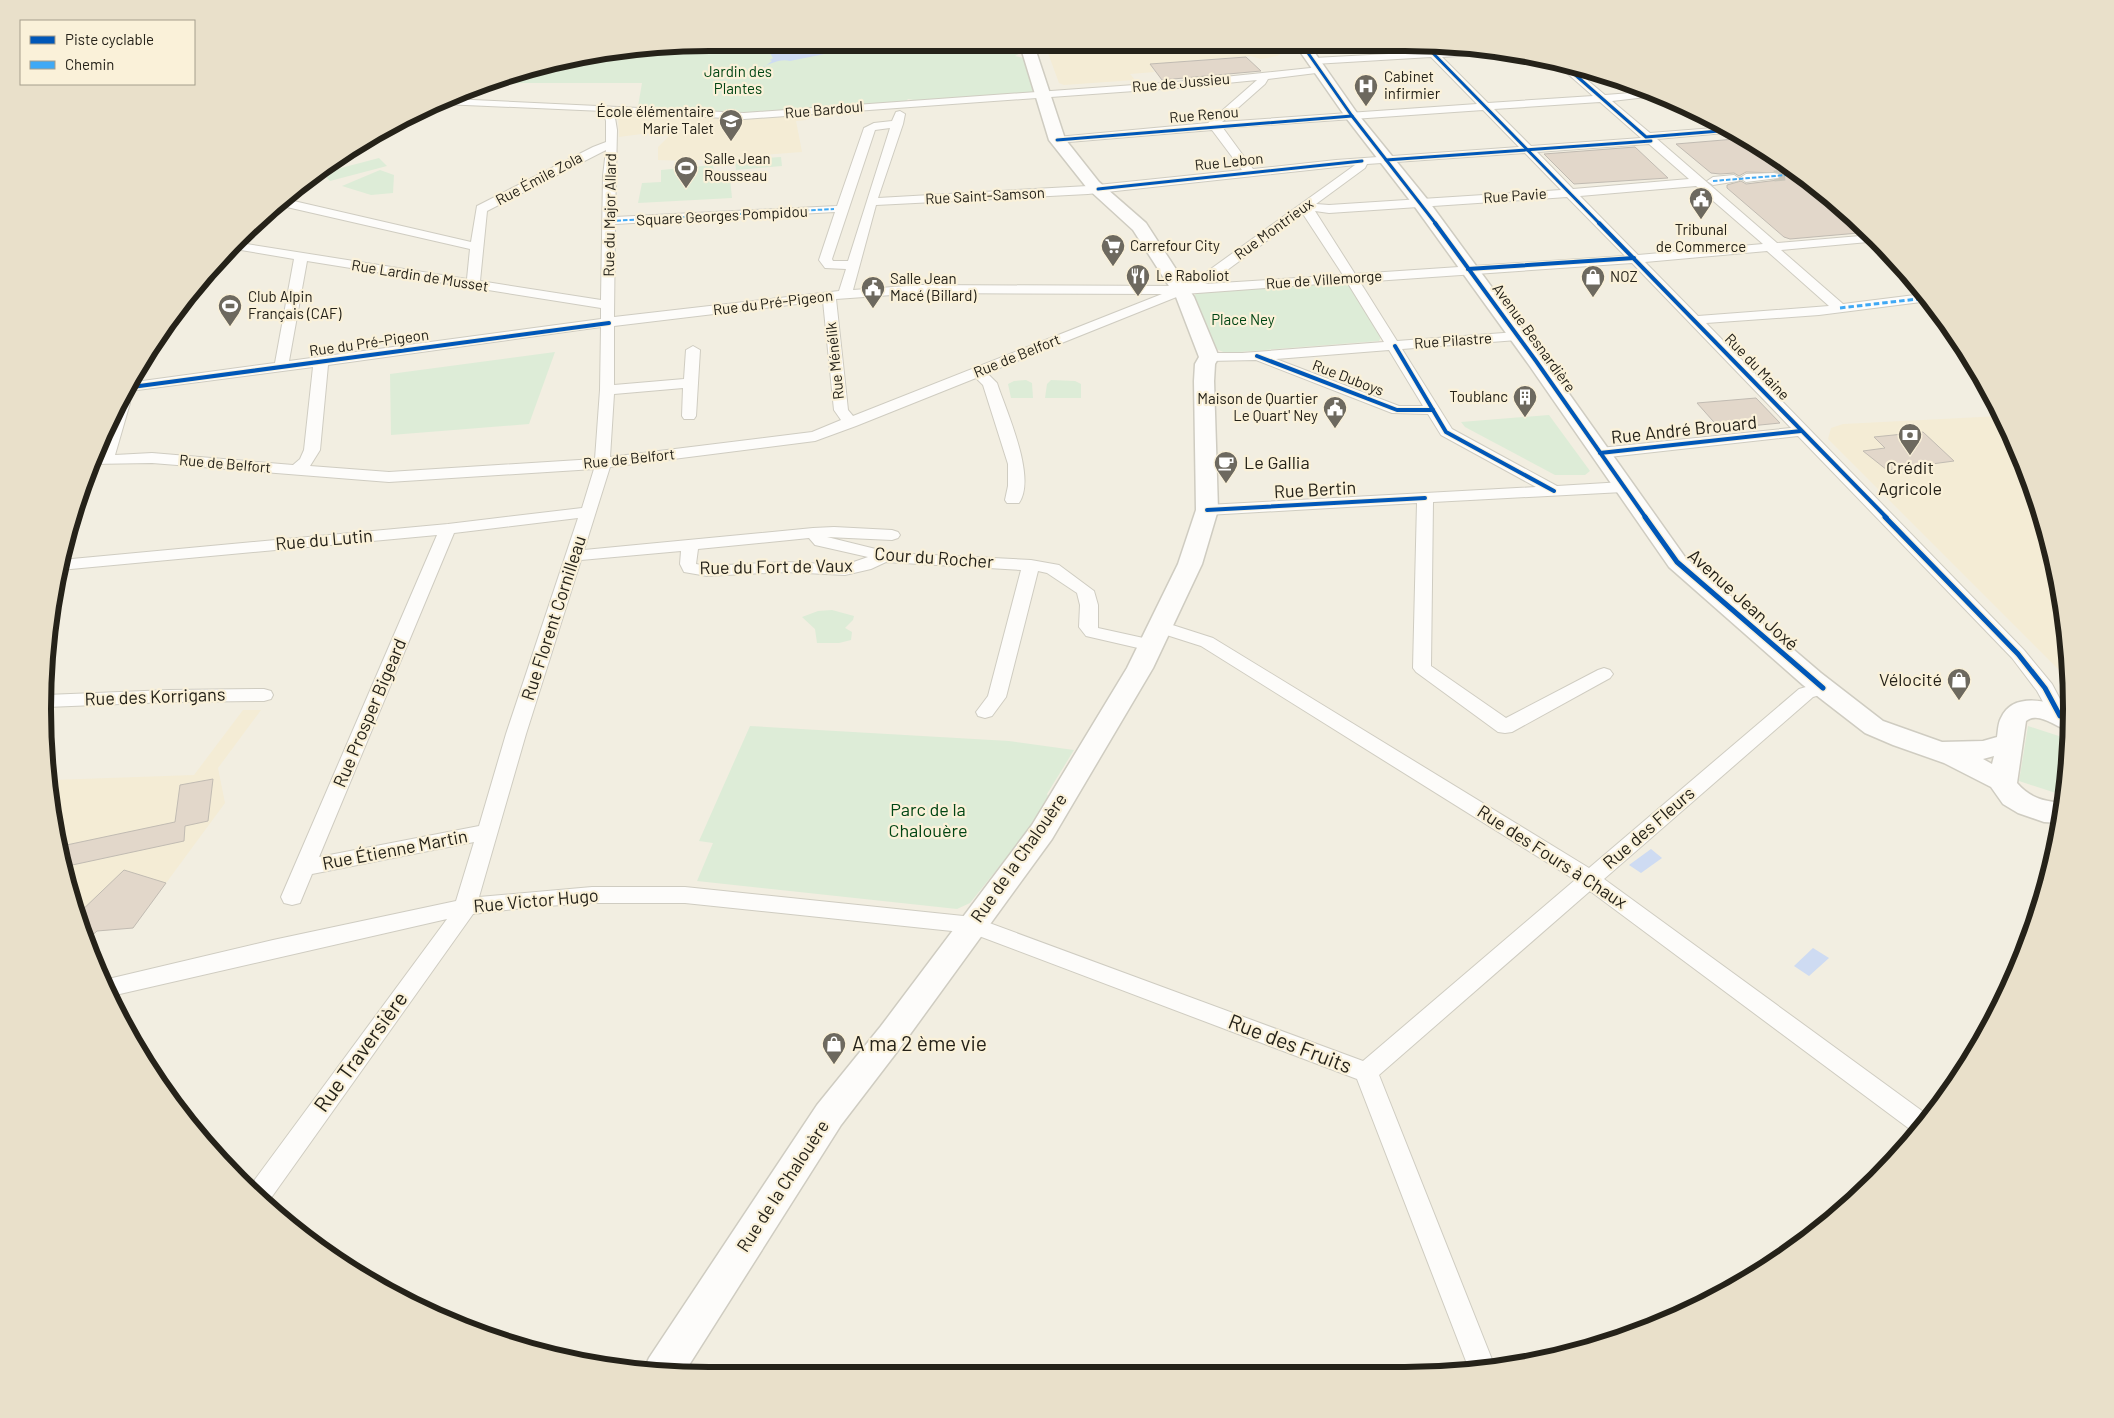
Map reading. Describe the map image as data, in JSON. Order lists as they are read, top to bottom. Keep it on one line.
{"streets":{"main road":["Avenue Jean Joxé"],"street":["Rue de Jussieu","Rue Bardoul","Rue Renou","Rue Lebon","Rue Émile Zola","Rue Saint-Samson","Rue Pavie","Rue du Major Allard","Square Georges Pompidou","Rue Montrieux","Rue Lardin de Musset","Rue de Villemorge","Rue du Pré-Pigeon","Avenue Besnardière","Rue Pilastre","Rue de Belfort","Rue Ménélik","Rue du Maine","Rue Duboys","Rue André Brouard","Rue Bertin","Rue du Lutin","Cour du Rocher","Rue du Fort de Vaux","Rue Florent Cornilleau","Rue des Korrigans","Rue Prosper Bigeard","Rue des Fleurs","Rue Étienne Martin","Rue des Fours à Chaux","Rue de la Chalouère","Rue Victor Hugo","Rue des Fruits","Rue Traversière"]},"crossings":[["Rue de Jussieu","Rue Bardoul"],["Rue de Jussieu","Avenue Besnardière"],["Rue Bardoul","Rue du Major Allard"],["Rue Renou","Avenue Besnardière"],["Rue Renou","Rue du Maine"],["Rue Lebon","Rue Saint-Samson"],["Rue Lebon","Rue Montrieux"],["Rue Lebon","Avenue Besnardière"],["Rue Lebon","Rue du Maine"],["Rue Émile Zola","Rue du Major Allard"],["Rue Émile Zola","Rue Lardin de Musset"],["Rue Pavie","Rue Montrieux"],["Rue Pavie","Avenue Besnardière"],["Rue Pavie","Rue du Maine"],["Rue du Major Allard","Square Georges Pompidou"],["Rue du Major Allard","Rue Lardin de Musset"],["Rue du Major Allard","Rue du Pré-Pigeon"],["Rue du Major Allard","Rue Florent Cornilleau"],["Rue Montrieux","Rue de Villemorge"],["Rue Montrieux","Rue du Pré-Pigeon"],["Rue Montrieux","Rue de Belfort"],["Rue de Villemorge","Rue du Pré-Pigeon"],["Rue de Villemorge","Avenue Besnardière"],["Rue de Villemorge","Rue de Belfort"],["Rue de Villemorge","Rue du Maine"],["Rue du Pré-Pigeon","Rue de Belfort"],["Rue du Pré-Pigeon","Rue Ménélik"],["Rue du Pré-Pigeon","Rue Florent Cornilleau"],["Avenue Besnardière","Rue Pilastre"],["Avenue Besnardière","Rue André Brouard"],["Avenue Besnardière","Avenue Jean Joxé"],["Rue Pilastre","Rue Duboys"],["Rue Pilastre","Rue de la Chalouère"],["Rue de Belfort","Rue Ménélik"],["Rue de Belfort","Rue Florent Cornilleau"],["Rue du Maine","Rue André Brouard"],["Rue André Brouard","Avenue Jean Joxé"],["Rue Bertin","Avenue Jean Joxé"],["Rue Bertin","Rue de la Chalouère"],["Rue du Lutin","Rue Florent Cornilleau"],["Rue du Lutin","Rue Prosper Bigeard"],["Cour du Rocher","Rue du Fort de Vaux"],["Cour du Rocher","Rue des Fours à Chaux"],["Cour du Rocher","Rue de la Chalouère"],["Rue du Fort de Vaux","Rue Florent Cornilleau"],["Avenue Jean Joxé","Rue des Fleurs"],["Rue Florent Cornilleau","Rue Étienne Martin"],["Rue Florent Cornilleau","Rue Victor Hugo"],["Rue Florent Cornilleau","Rue Traversière"],["Rue Prosper Bigeard","Rue Étienne Martin"],["Rue des Fleurs","Rue des Fours à Chaux"],["Rue des Fleurs","Rue des Fruits"],["Rue des Fours à Chaux","Rue de la Chalouère"],["Rue de la Chalouère","Rue Victor Hugo"],["Rue de la Chalouère","Rue des Fruits"],["Rue Victor Hugo","Rue des Fruits"],["Rue Victor Hugo","Rue Traversière"]],"parks":["Jardin des Plantes","Place Ney","Parc de la Chalouère"],"places":{"hospital":["Cabinet infirmier"],"school or university":["École élémentaire Marie Talet"],"sports":["Salle Jean Rousseau","Club Alpin Français (CAF)"],"public building":["Tribunal de Commerce","Salle Jean Macé (Billard)","Maison de Quartier Le Quart' Ney"],"supermarket":["Carrefour City"],"restaurant":["Le Raboliot"],"shop":["NOZ","Vélocité","A ma 2 ème vie"],"building":["Toublanc"],"bank":["Crédit Agricole"],"cafe":["Le Gallia"]},"legend":["Piste cyclable","Chemin"]}
